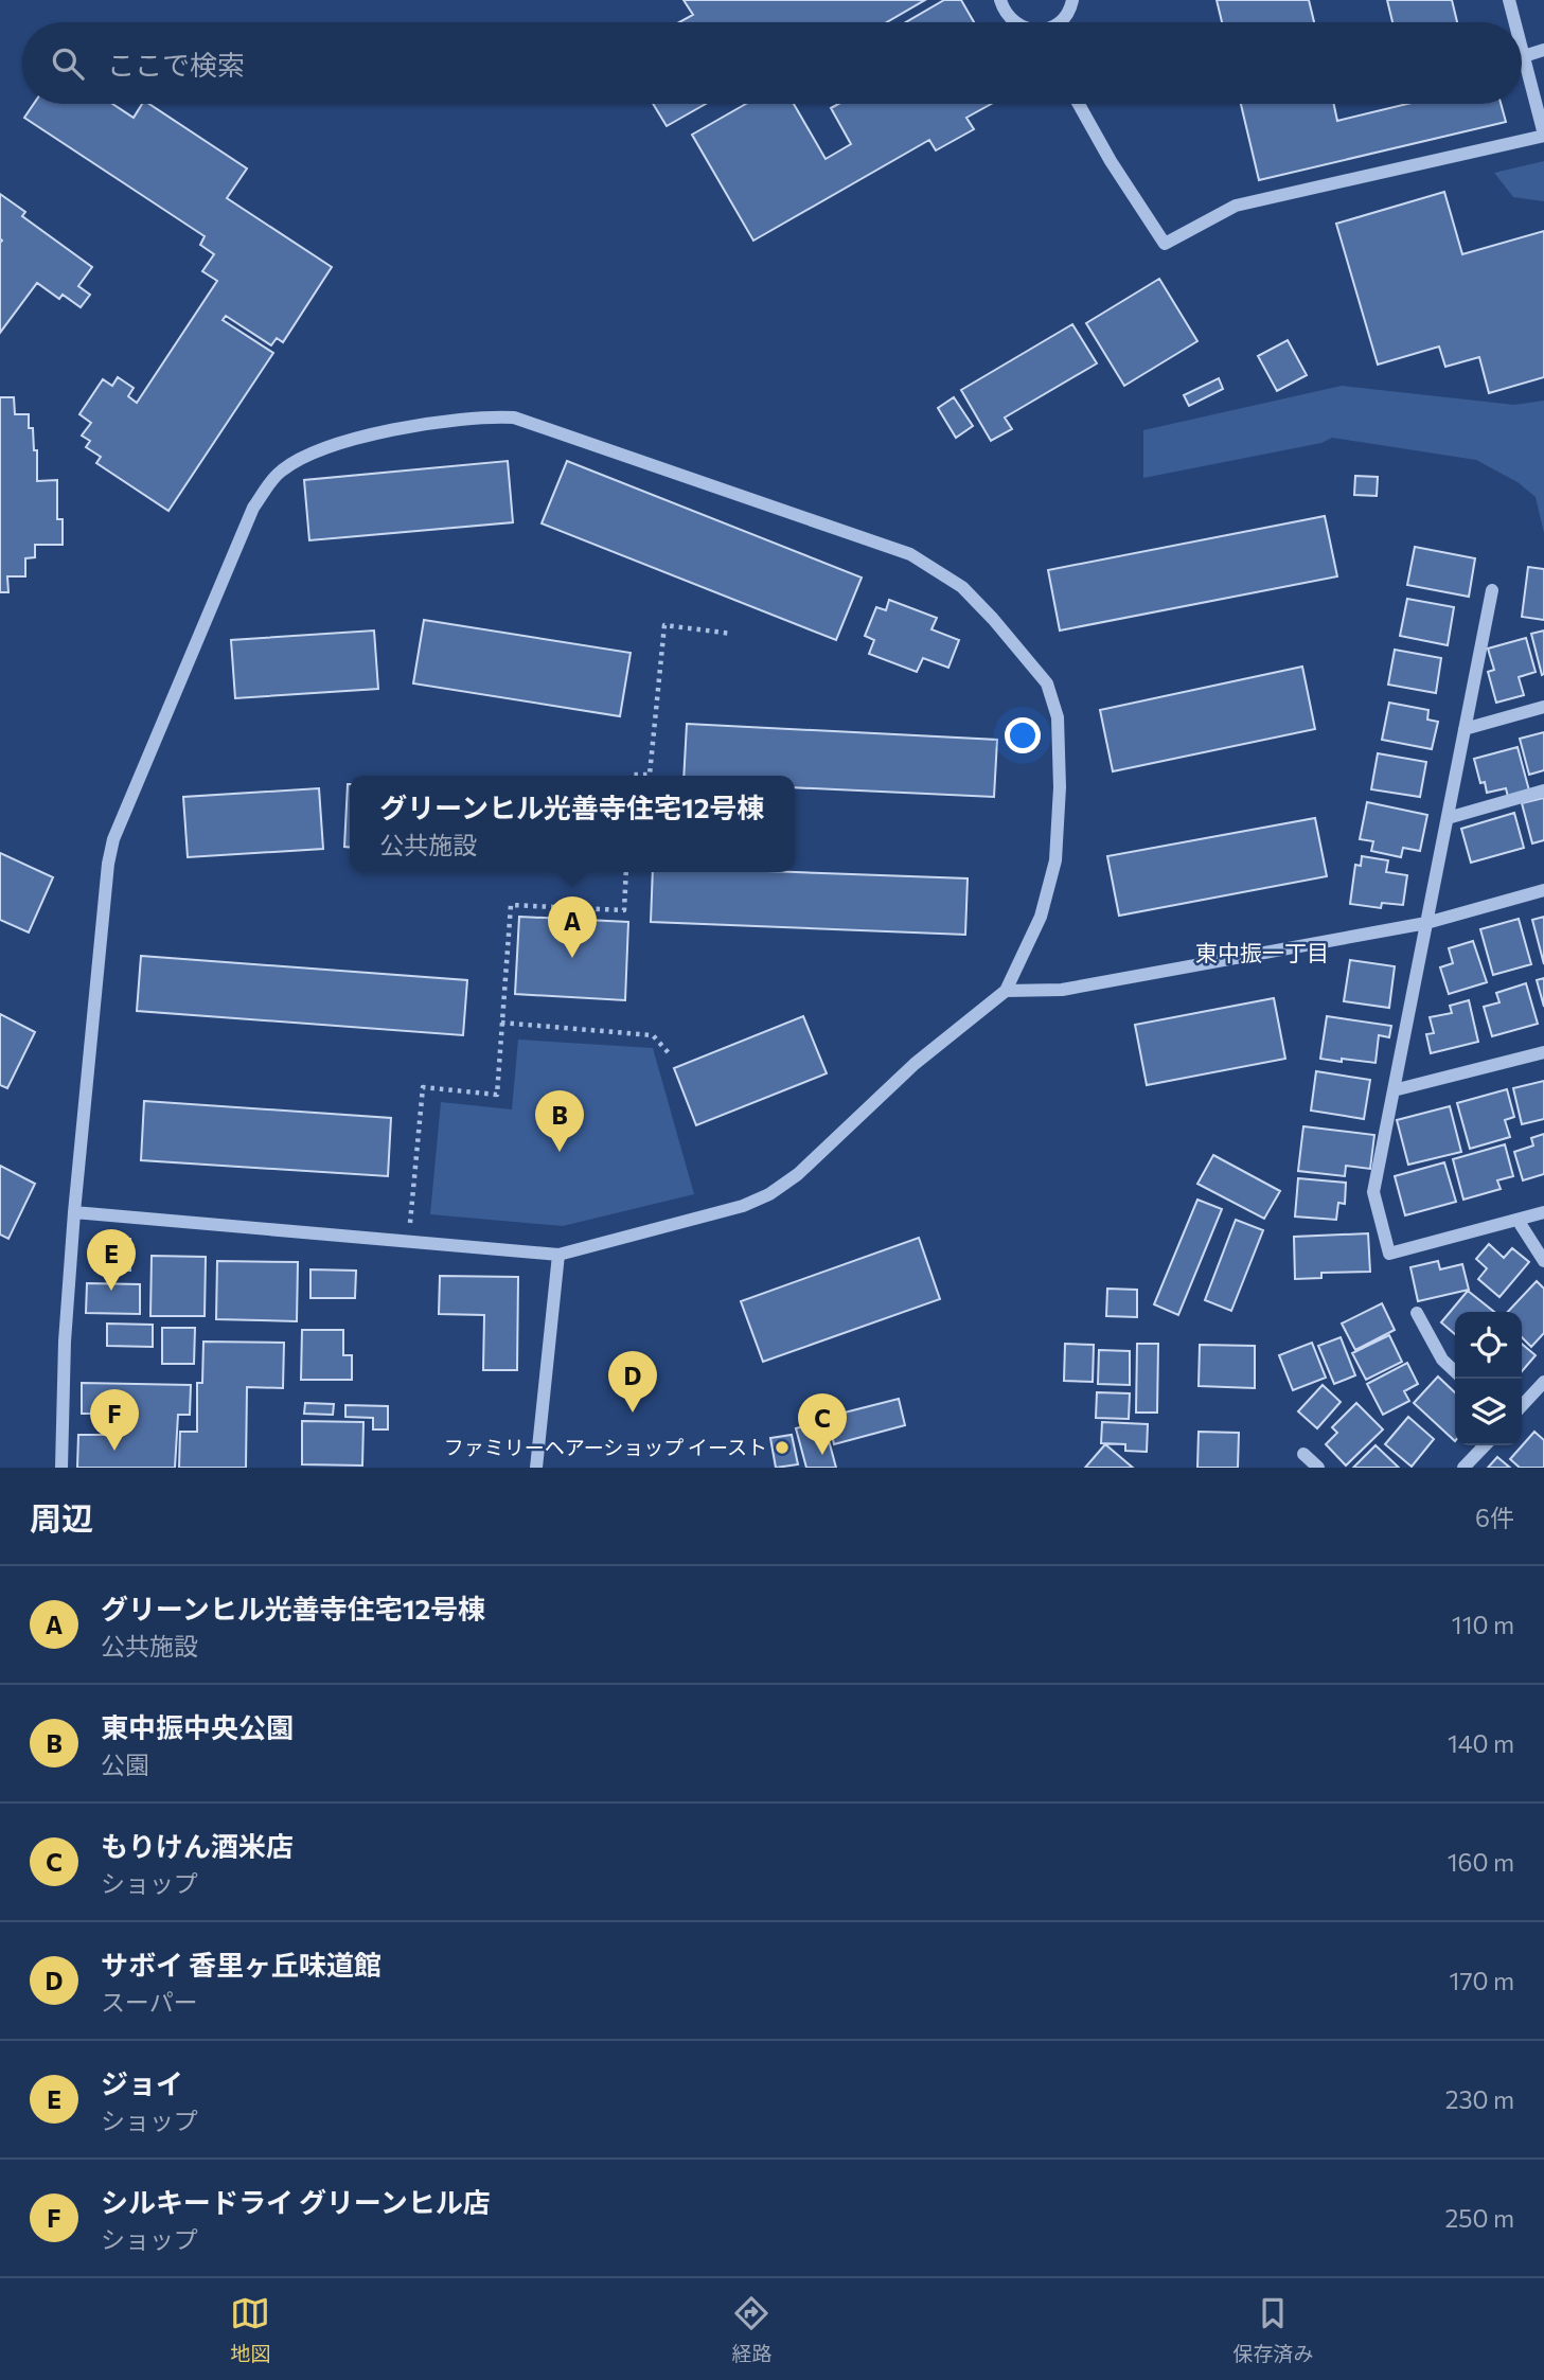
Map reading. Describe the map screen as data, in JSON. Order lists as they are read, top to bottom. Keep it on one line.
{"districts":["東中振一丁目"],"places":["ファミリーヘアーショップ イースト"],"page":{"search":"ここで検索","popup":["グリーンヒル光善寺住宅12号棟","公共施設"],"pins":["A","B","E","D","F","C"],"heading":["周辺","6件"],"list":[{"mark":"A","name":"グリーンヒル光善寺住宅12号棟","note":"公共施設","value":"110 m"},{"mark":"B","name":"東中振中央公園","note":"公園","value":"140 m"},{"mark":"C","name":"もりけん酒米店","note":"ショップ","value":"160 m"},{"mark":"D","name":"サボイ 香里ヶ丘味道館","note":"スーパー","value":"170 m"},{"mark":"E","name":"ジョイ","note":"ショップ","value":"230 m"},{"mark":"F","name":"シルキードライ グリーンヒル店","note":"ショップ","value":"250 m"}],"nav":["地図","経路","保存済み"]}}
